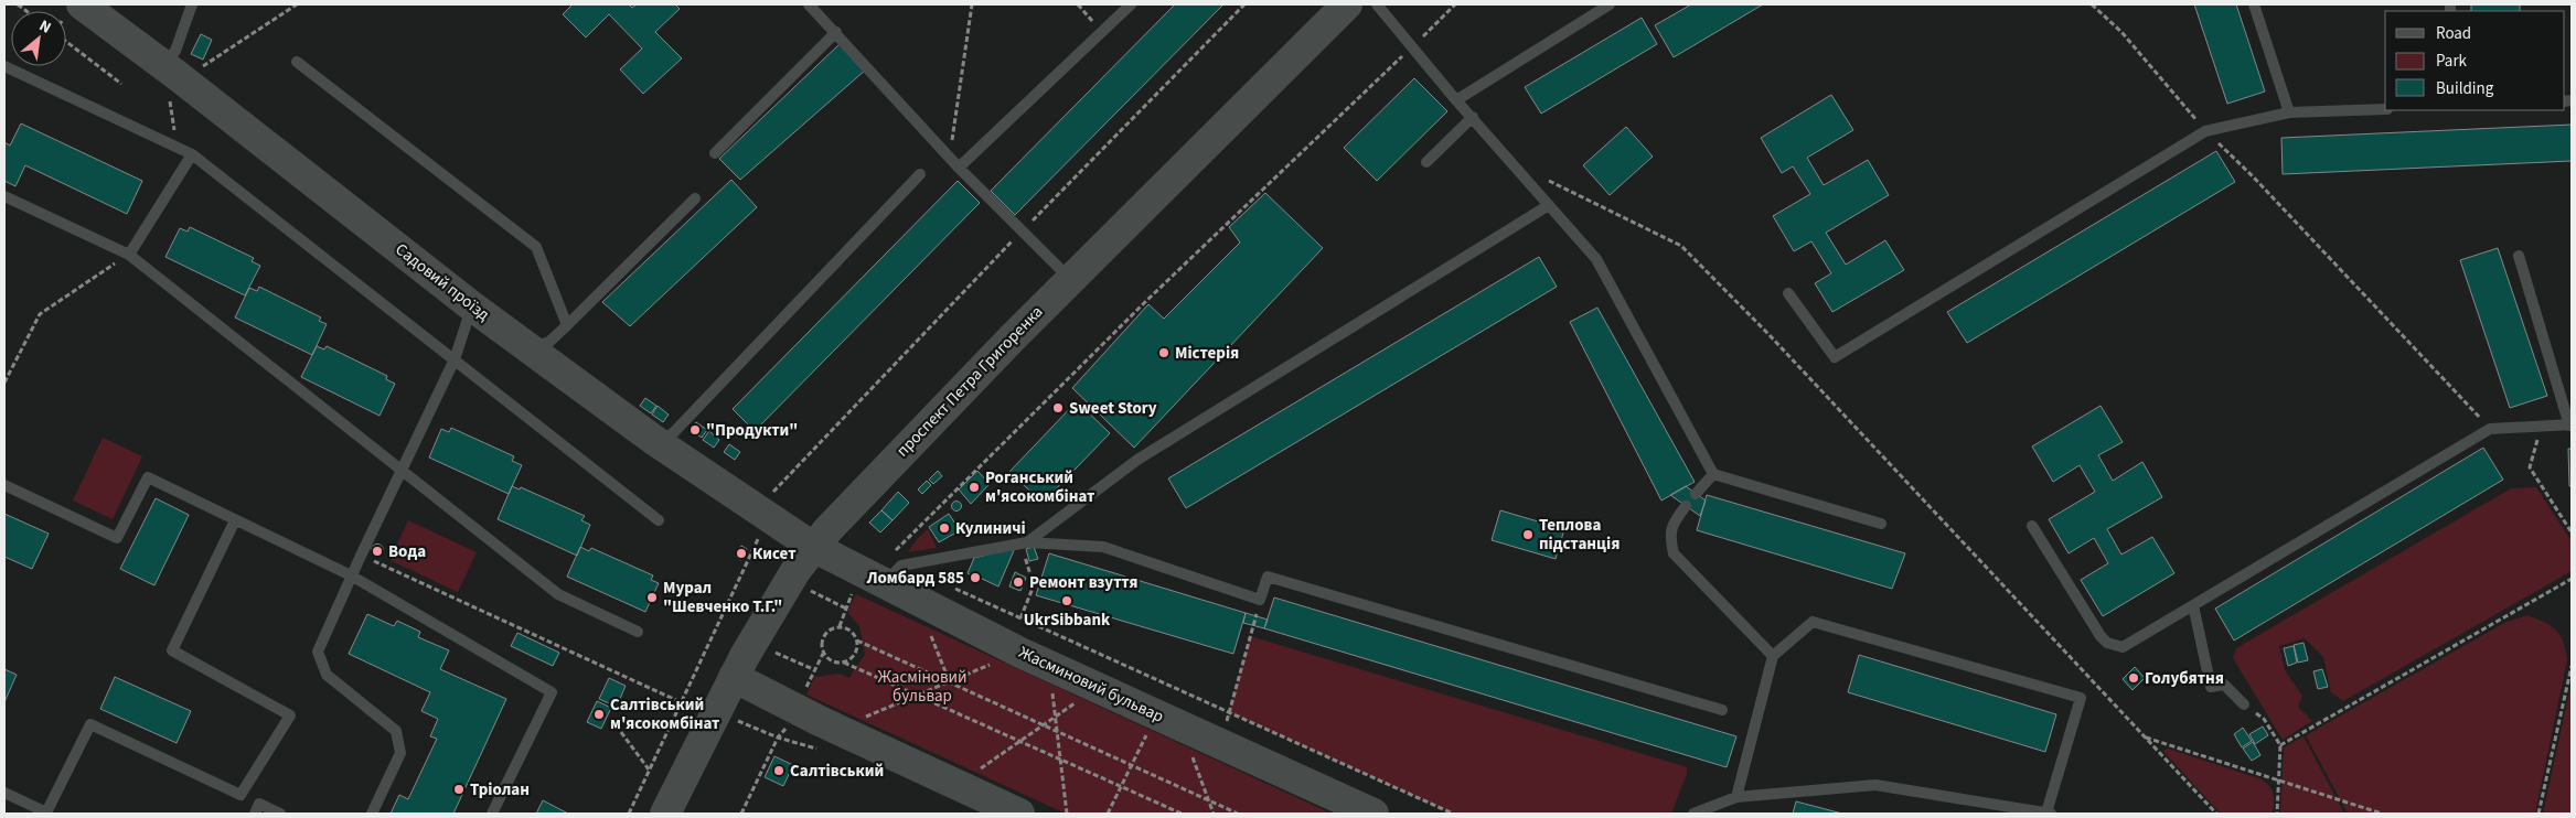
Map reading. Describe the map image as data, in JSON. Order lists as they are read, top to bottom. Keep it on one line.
{"streets":{"street":["Садовий проїзд","проспект Петра Григоренка","Жасминовий бульвар"]},"crossings":[["Садовий проїзд","проспект Петра Григоренка"],["Садовий проїзд","Жасминовий бульвар"],["проспект Петра Григоренка","Жасминовий бульвар"]],"parks":["Жасміновий бульвар"],"places":["Містерія","Sweet Story","\"Продукти\"","Роганський м'ясокомбінат","Кулиничі","Теплова підстанція","Вода","Кисет","Ломбард 585","Ремонт взуття","Мурал \"Шевченко Т.Г.\"","UkrSibbank","Голубятня","Салтівський м'ясокомбінат","Салтівський","Тріолан"],"legend":["Road","Park","Building"],"north":"top right"}
